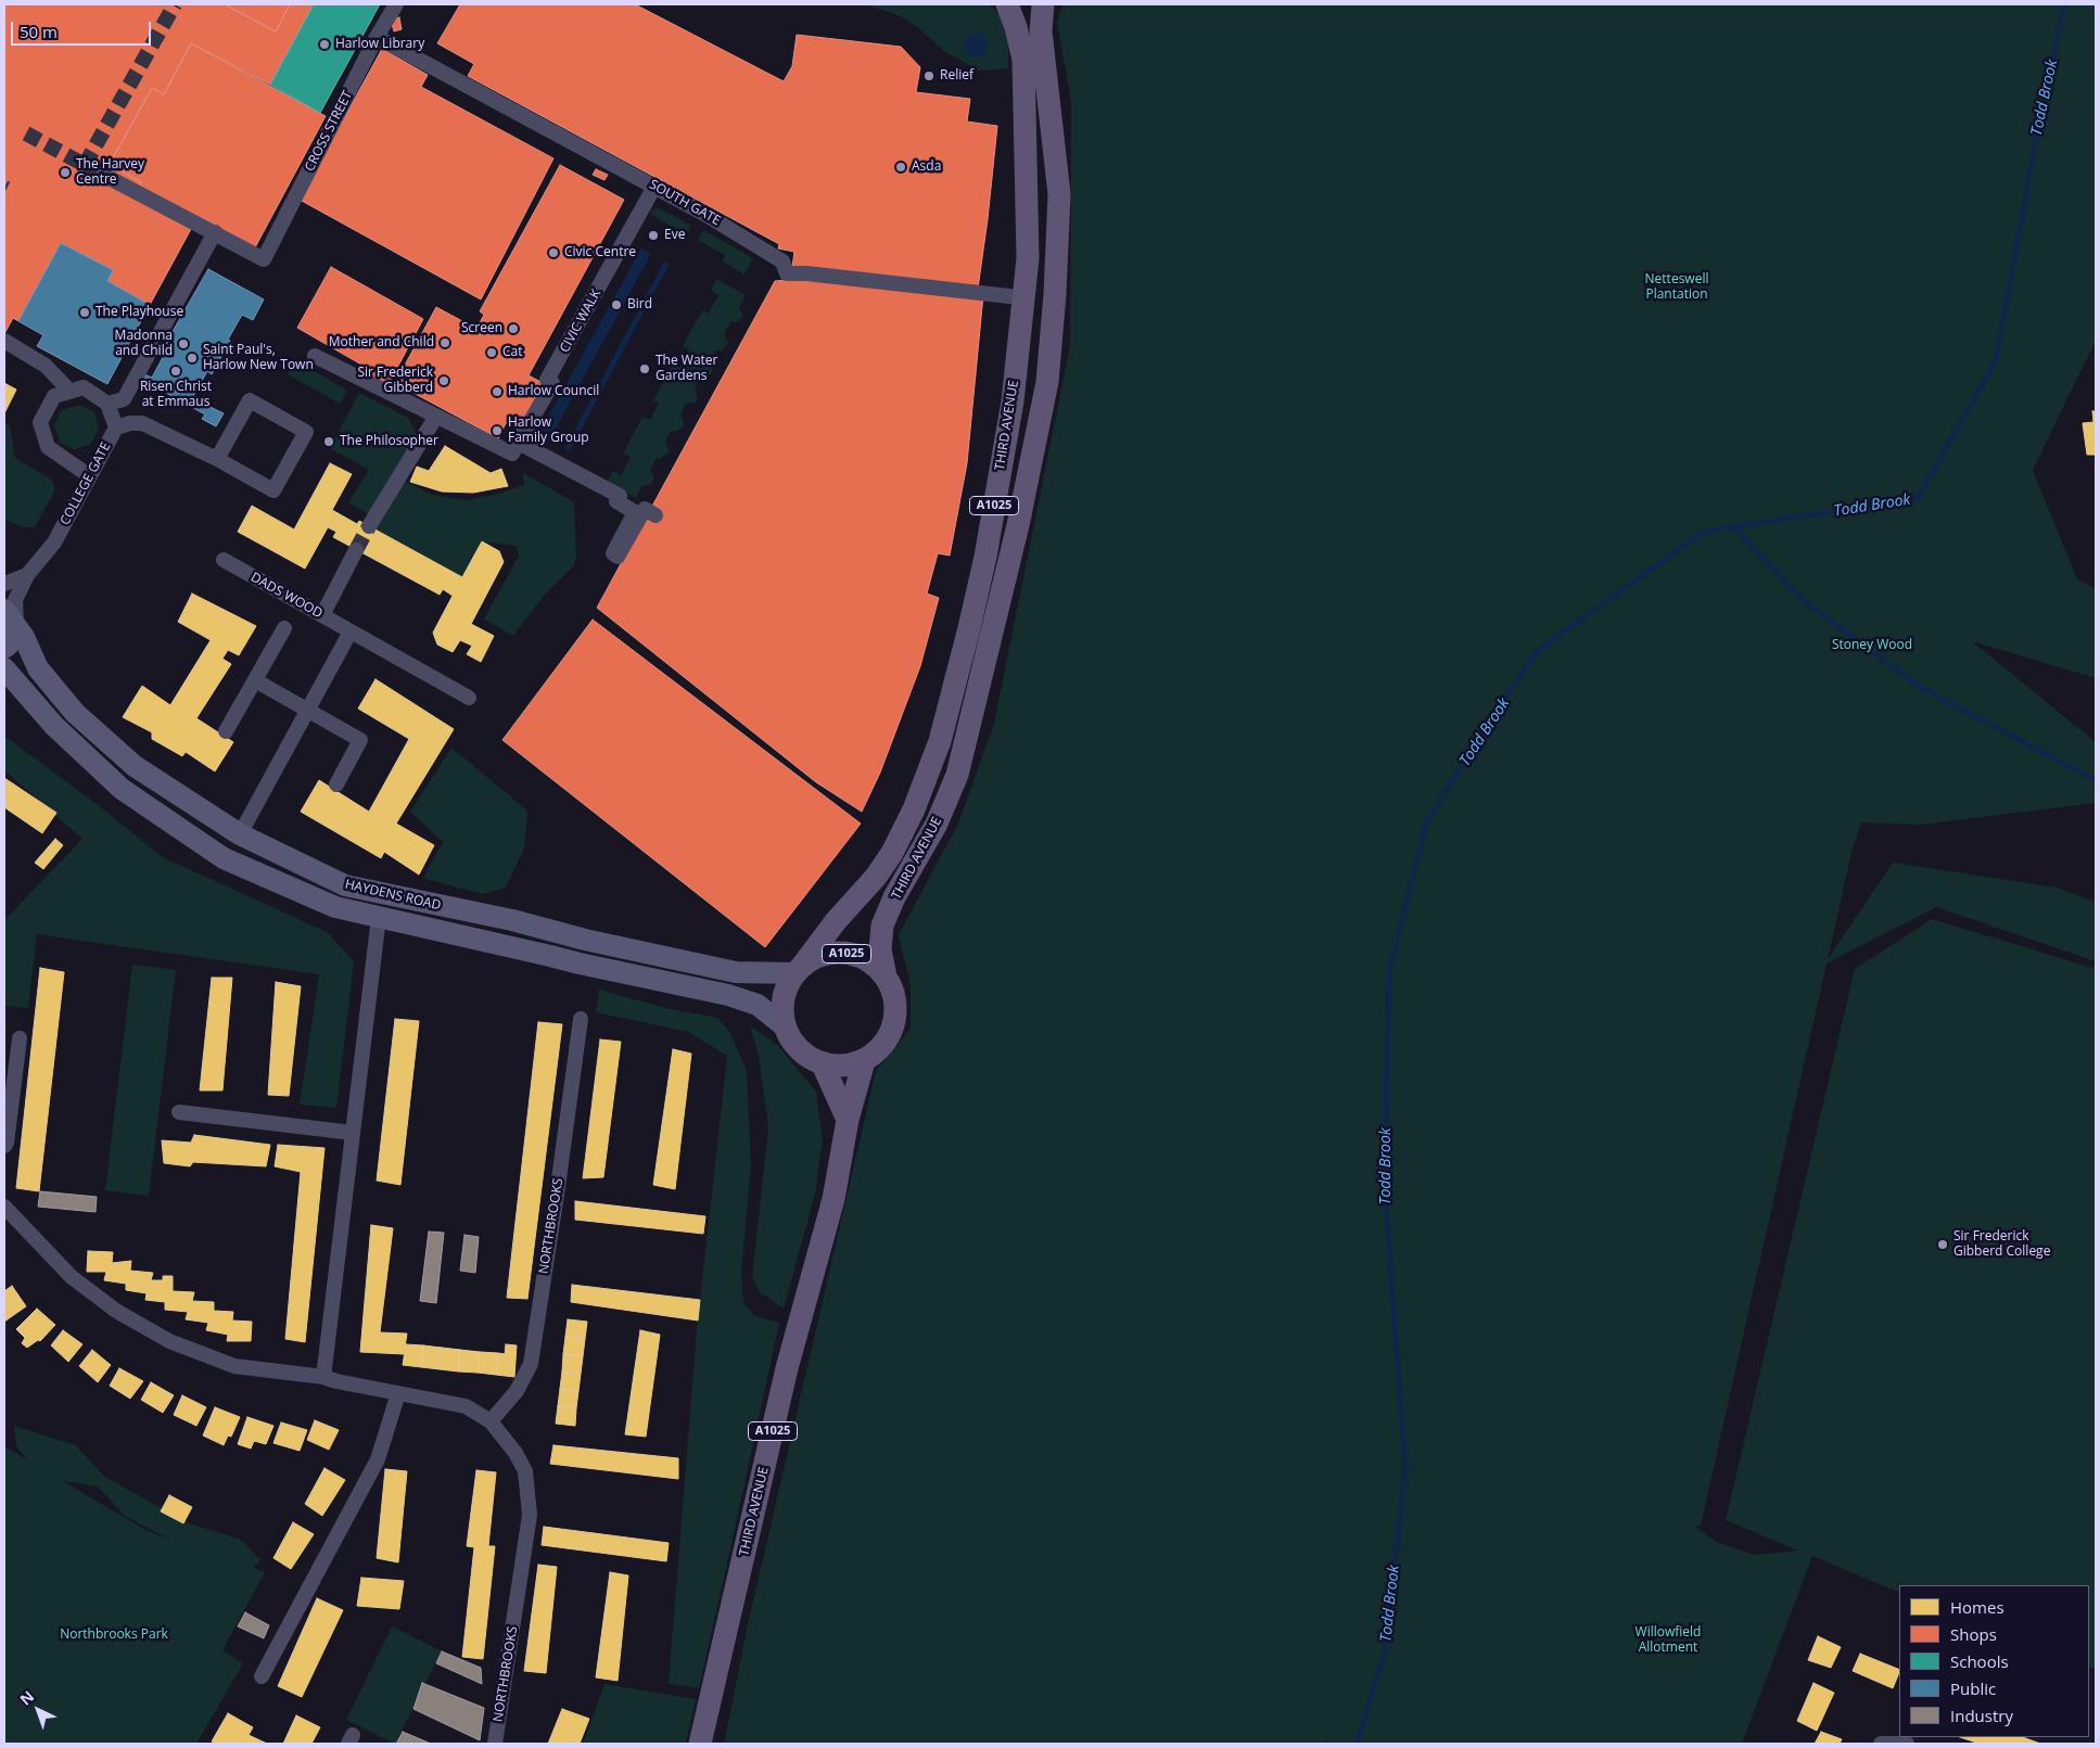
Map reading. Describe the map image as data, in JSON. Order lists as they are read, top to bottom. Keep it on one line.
{"streets":{"main road":["THIRD AVENUE","A1025"],"street":["CROSS STREET","SOUTH GATE","CIVIC WALK","COLLEGE GATE","DADS WOOD","HAYDENS ROAD","NORTHBROOKS"]},"crossings":[["CROSS STREET","SOUTH GATE"],["SOUTH GATE","CIVIC WALK"],["THIRD AVENUE","A1025"],["THIRD AVENUE","HAYDENS ROAD"],["COLLEGE GATE","HAYDENS ROAD"],["A1025","HAYDENS ROAD"]],"water":["Todd Brook"],"parks":["Netteswell Plantation","Stoney Wood","Willowfield Allotment","Northbrooks Park"],"places":["Harlow Library","Relief","Asda","The Harvey Centre","Eve","Civic Centre","Bird","The Playhouse","Screen","Mother and Child","Madonna and Child","Cat","Saint Paul's, Harlow New Town","The Water Gardens","Risen Christ at Emmaus","Sir Frederick Gibberd","Harlow Council","Harlow Family Group","The Philosopher","Sir Frederick Gibberd College"],"legend":["Homes","Shops","Schools","Public","Industry"],"scale_bar":"50 m","north":"top left"}
